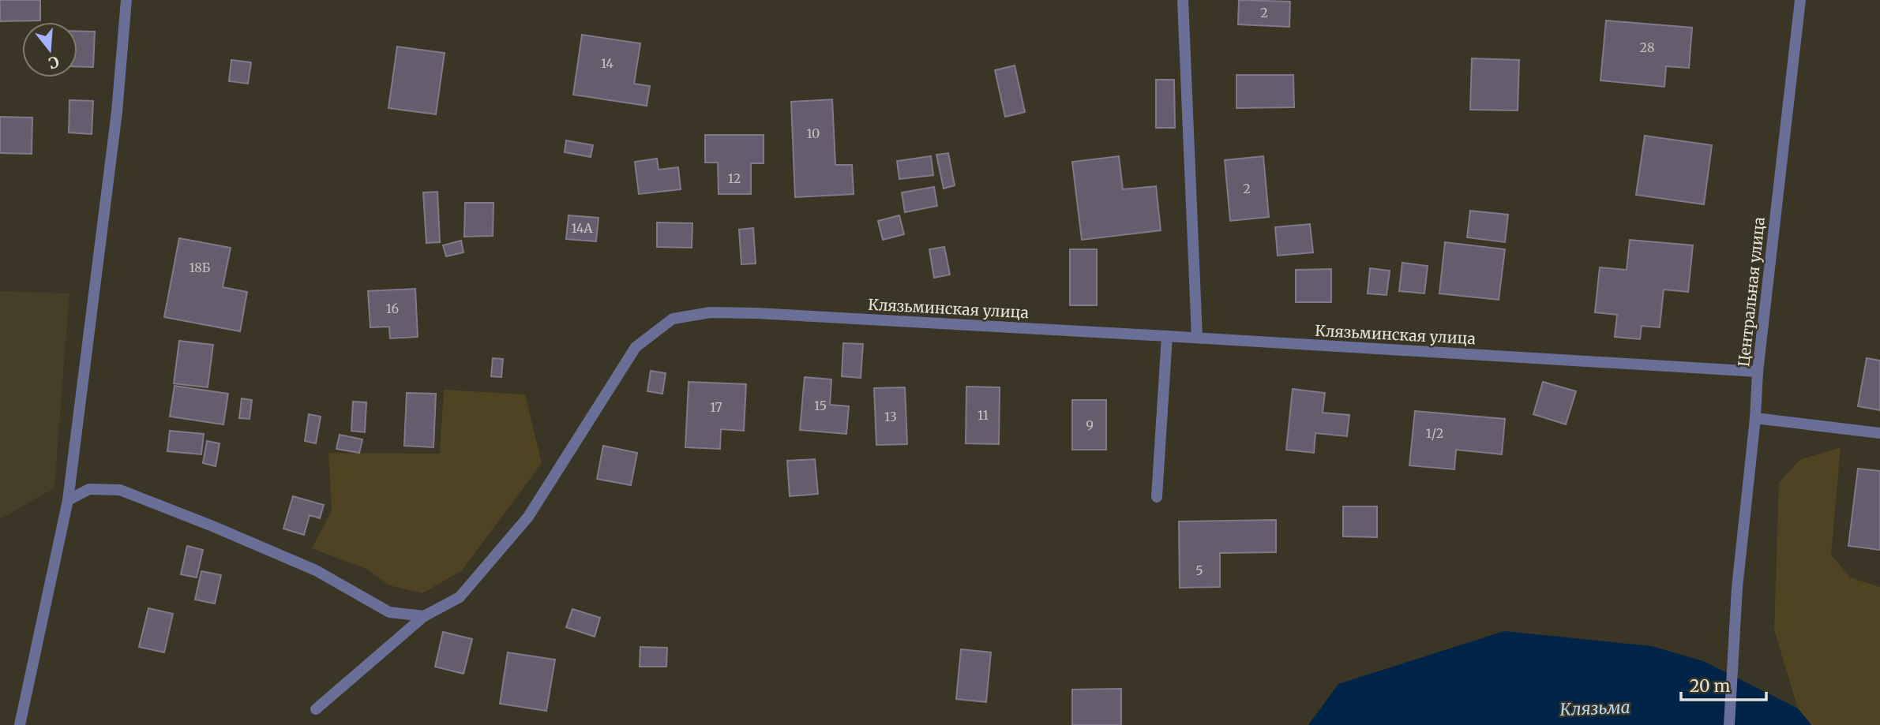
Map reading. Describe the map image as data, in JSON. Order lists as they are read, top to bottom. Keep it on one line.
{"streets":{"street":["Центральная улица","Клязьминская улица"]},"crossings":[["Центральная улица","Клязьминская улица"]],"water":["Клязьма"],"house_numbers":["2","28","14","10","12","2","14А","18Б","16","15","17","11","13","9","1/2","5"],"scale_bar":"20 m","north":"bottom"}
